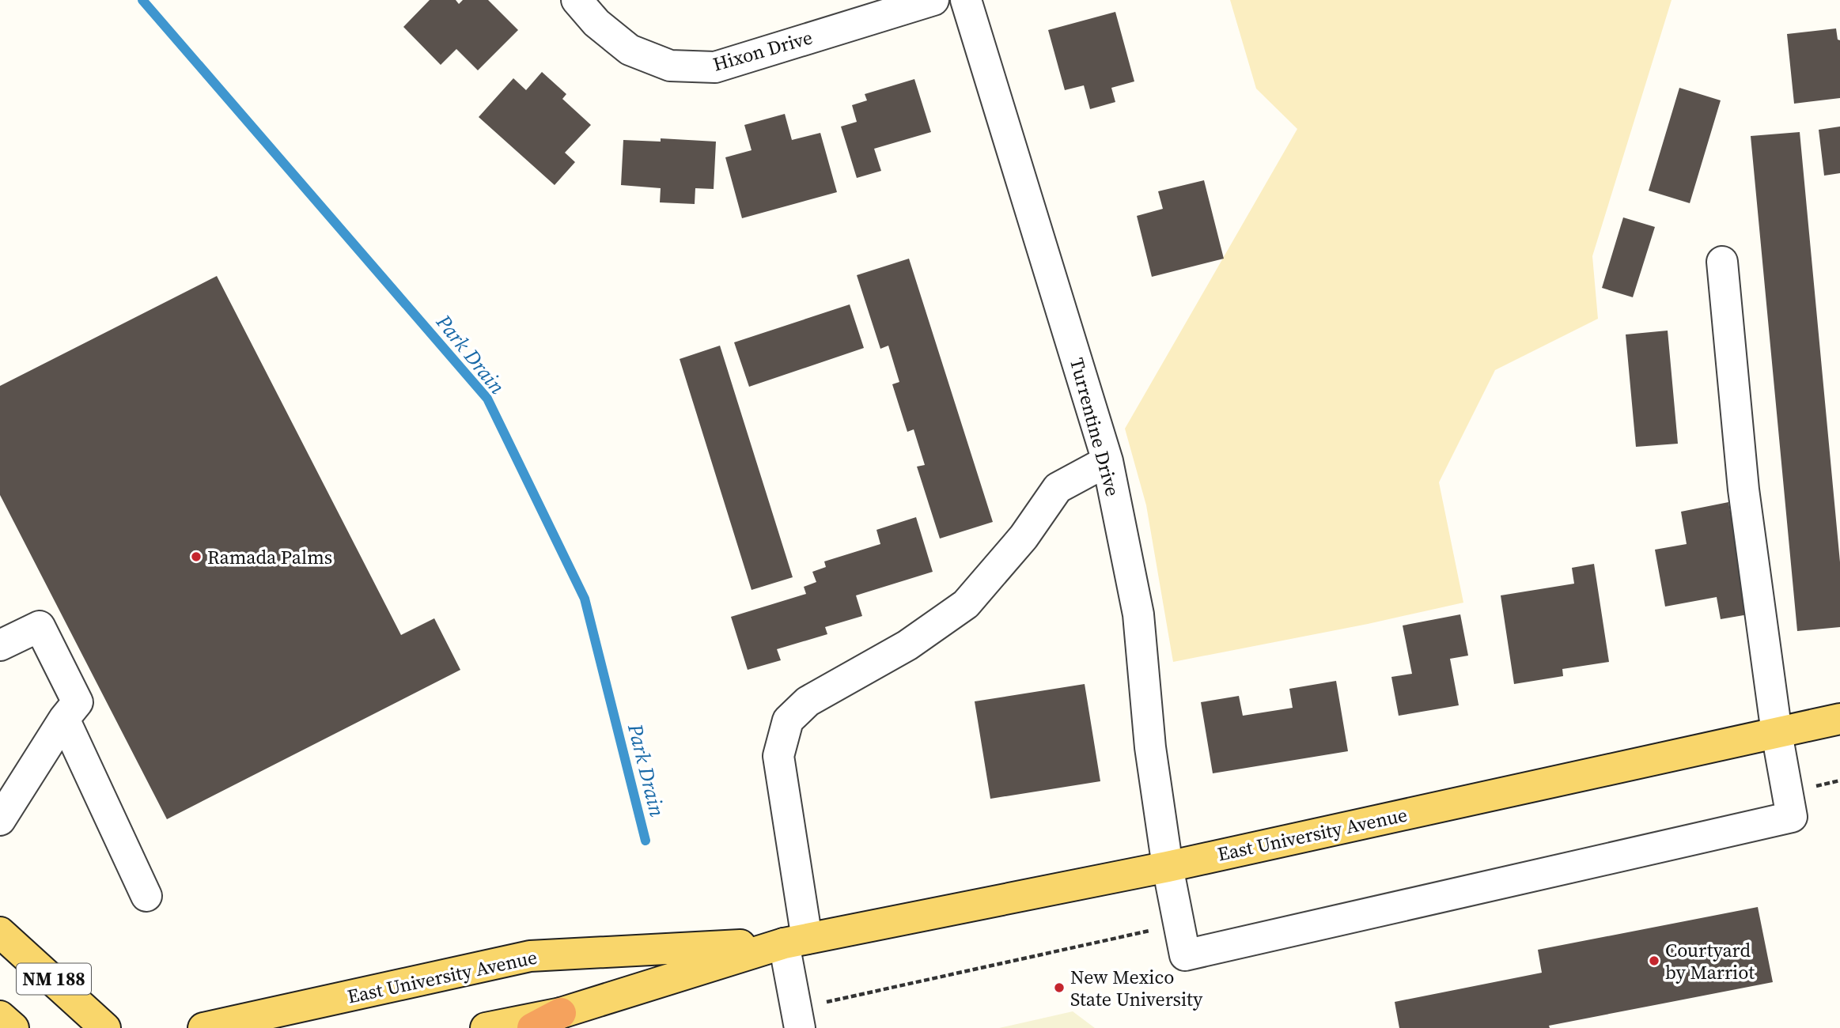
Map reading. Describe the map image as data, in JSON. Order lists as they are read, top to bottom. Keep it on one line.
{"streets":{"main road":["East University Avenue","NM 188"],"street":["Hixon Drive","Turrentine Drive"]},"crossings":[["Turrentine Drive","East University Avenue"]],"water":["Park Drain"],"places":["Ramada Palms","Courtyard by Marriot","New Mexico State University"]}
